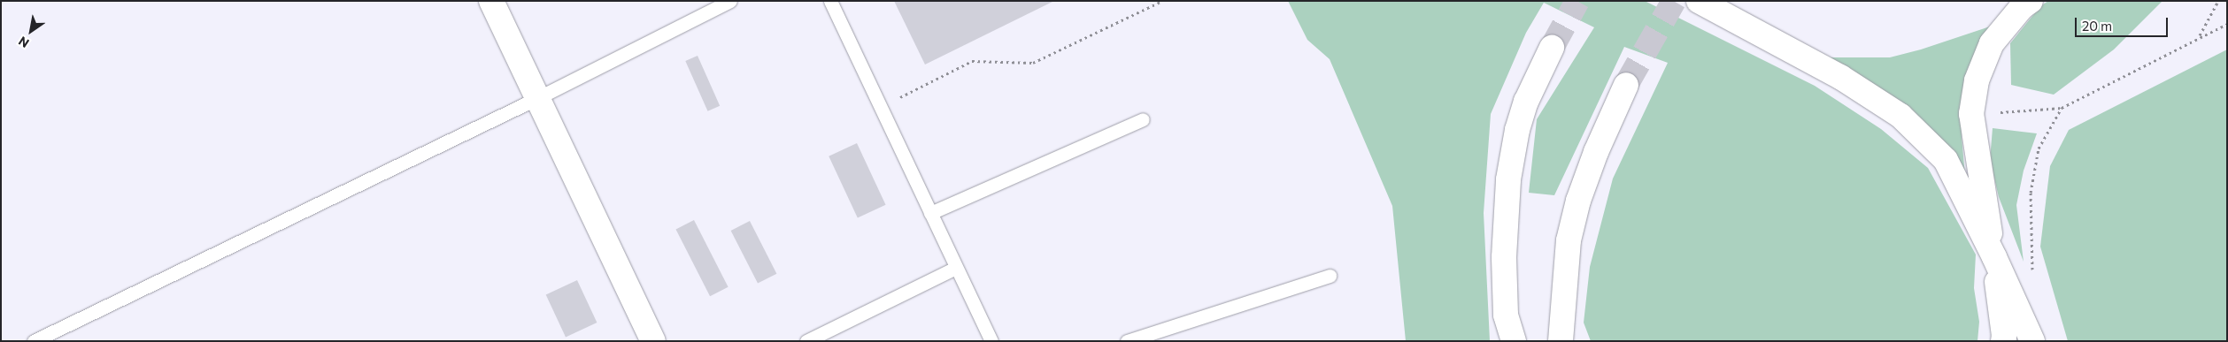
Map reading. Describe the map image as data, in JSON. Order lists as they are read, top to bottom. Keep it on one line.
{"scale_bar":"20 m","north":"bottom left"}
